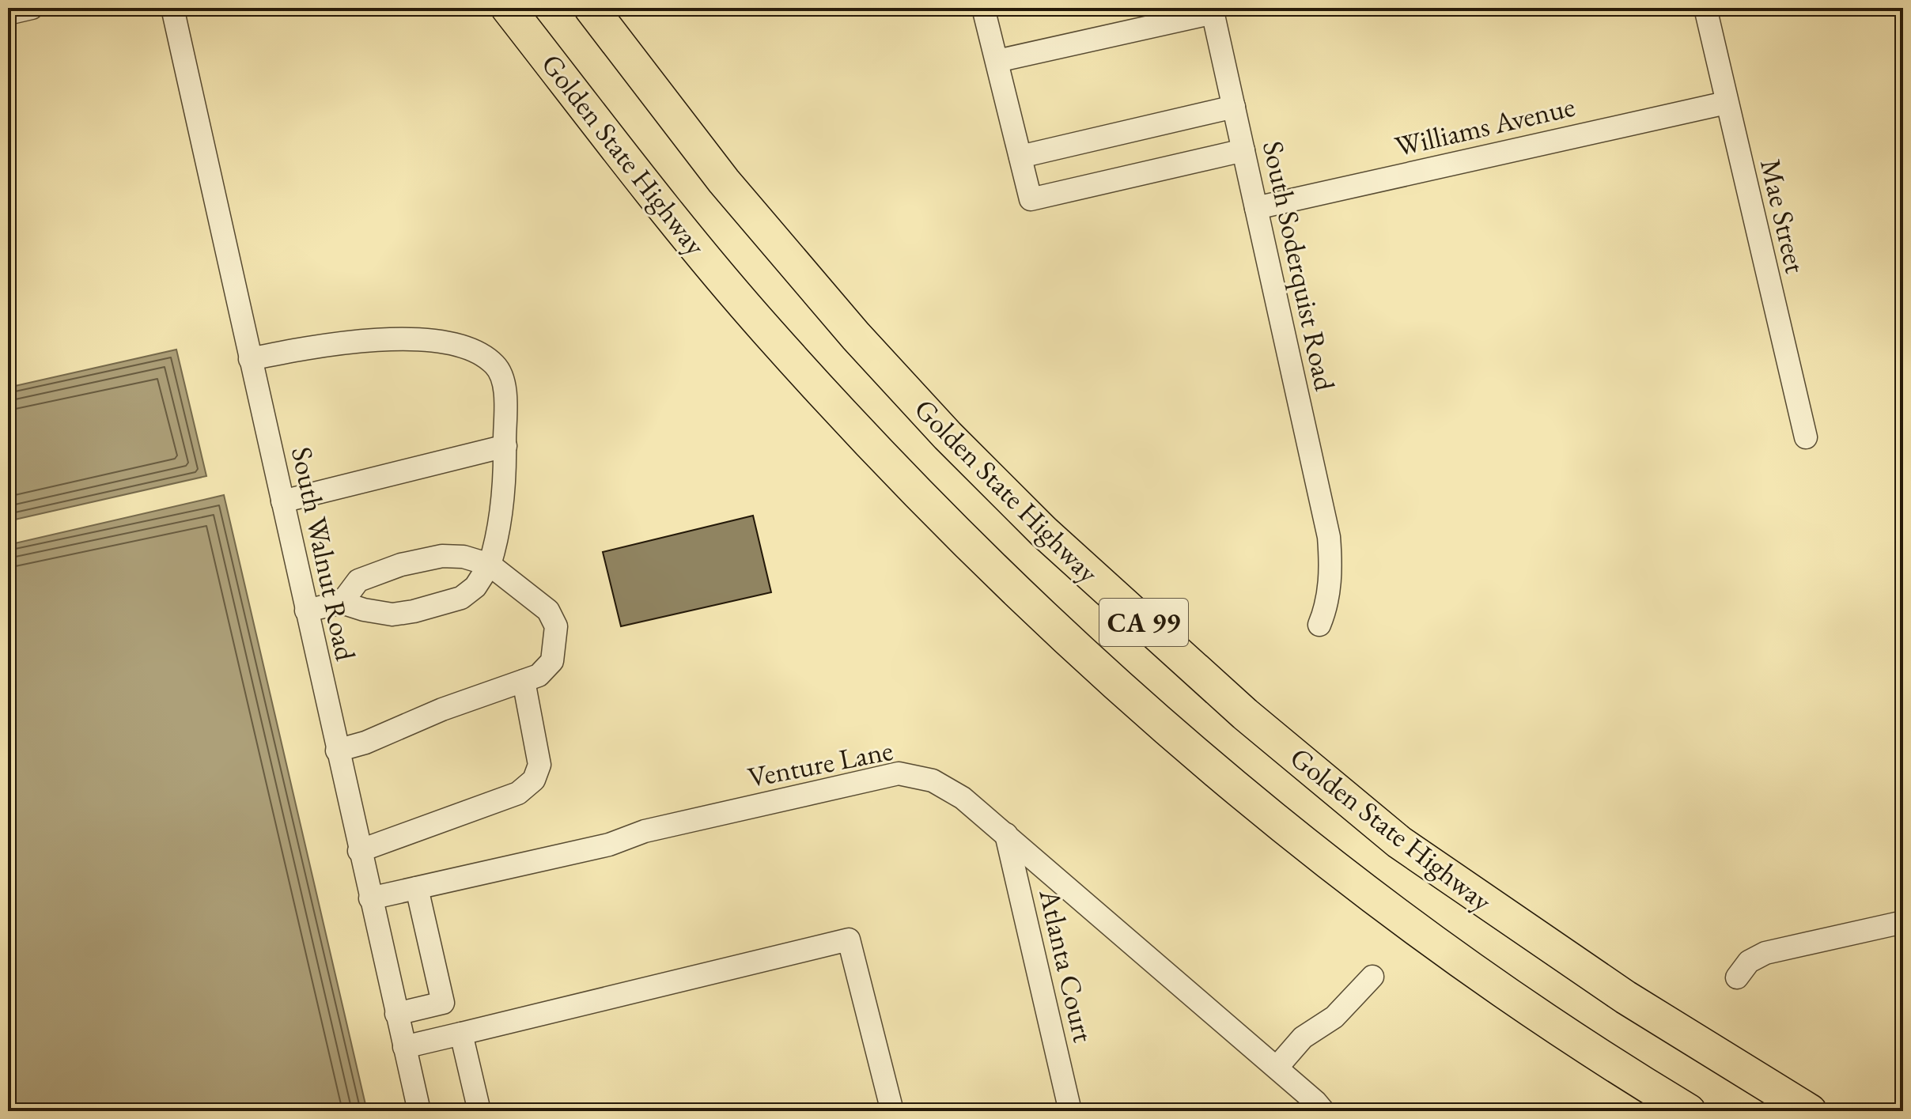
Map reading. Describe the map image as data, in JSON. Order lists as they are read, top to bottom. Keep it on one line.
{"streets":{"highway":["Golden State Highway","CA 99"],"street":["Williams Avenue","Mae Street","South Soderquist Road","South Walnut Road","Venture Lane","Atlanta Court"]},"crossings":[["Williams Avenue","Mae Street"],["Williams Avenue","South Soderquist Road"],["South Walnut Road","Venture Lane"],["Venture Lane","Atlanta Court"]]}
